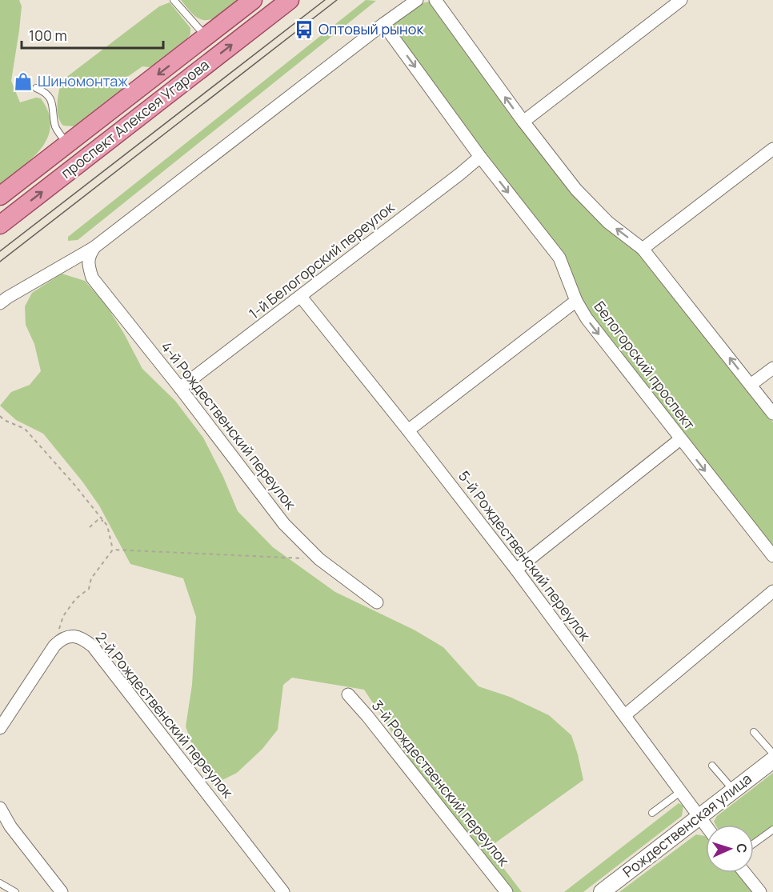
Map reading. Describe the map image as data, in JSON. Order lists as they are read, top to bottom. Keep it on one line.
{"streets":{"main road":["проспект Алексея Угарова","Рождественская улица"],"street":["1-й Белогорский переулок","Белогорский проспект","4-й Рождественский переулок","5-й Рождественский переулок","2-й Рождественский переулок","3-й Рождественский переулок"]},"crossings":[["1-й Белогорский переулок","Белогорский проспект"],["1-й Белогорский переулок","4-й Рождественский переулок"],["1-й Белогорский переулок","5-й Рождественский переулок"],["5-й Рождественский переулок","Рождественская улица"]],"places":{"bus stop":["Оптовый рынок"],"shop":["Шиномонтаж"]},"scale_bar":"100 m","north":"right"}
